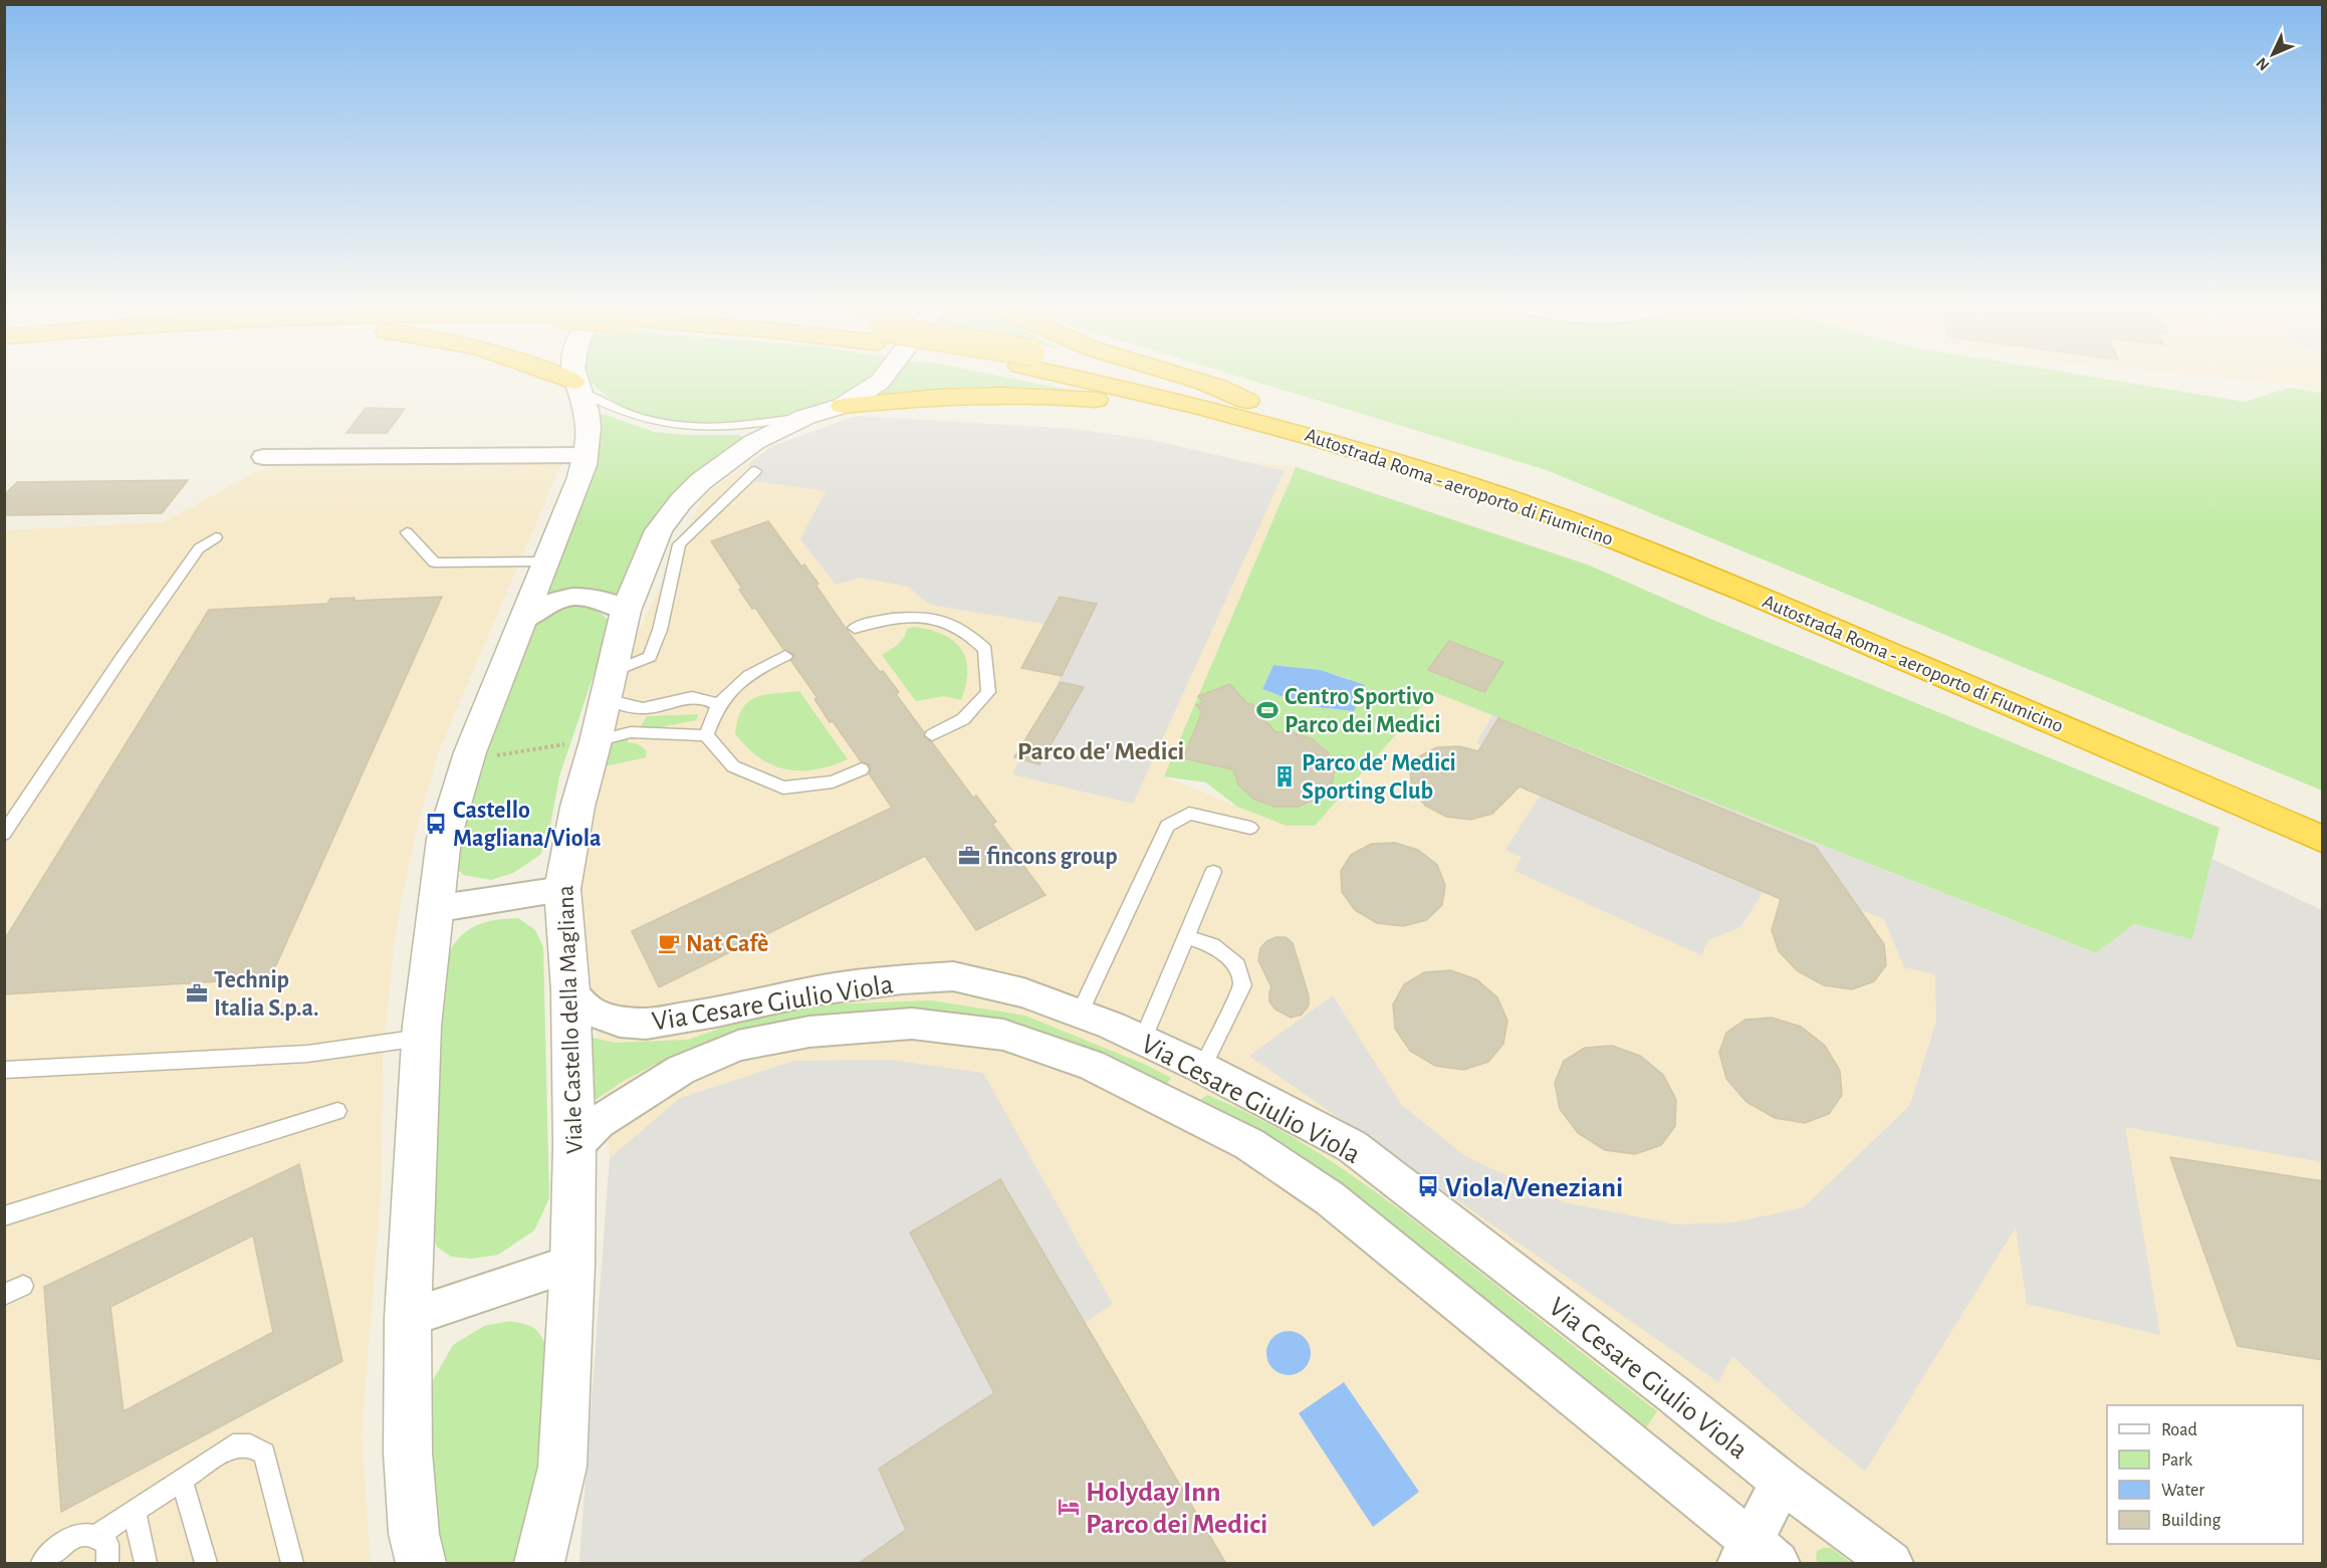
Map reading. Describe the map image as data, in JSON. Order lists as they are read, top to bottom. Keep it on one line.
{"streets":{"highway":["Autostrada Roma - aeroporto di Fiumicino"],"street":["Via Cesare Giulio Viola","Viale Castello della Magliana"]},"crossings":[["Via Cesare Giulio Viola","Viale Castello della Magliana"]],"districts":["Parco de' Medici"],"places":{"sports":["Centro Sportivo Parco dei Medici"],"building":["Parco de' Medici Sporting Club"],"bus stop":["Castello Magliana/Viola","Viola/Veneziani"],"office":["fincons group","Technip Italia S.p.a."],"cafe":["Nat Cafè"],"hotel":["Holyday Inn Parco dei Medici"]},"legend":["Road","Park","Water","Building"],"north":"bottom left"}
